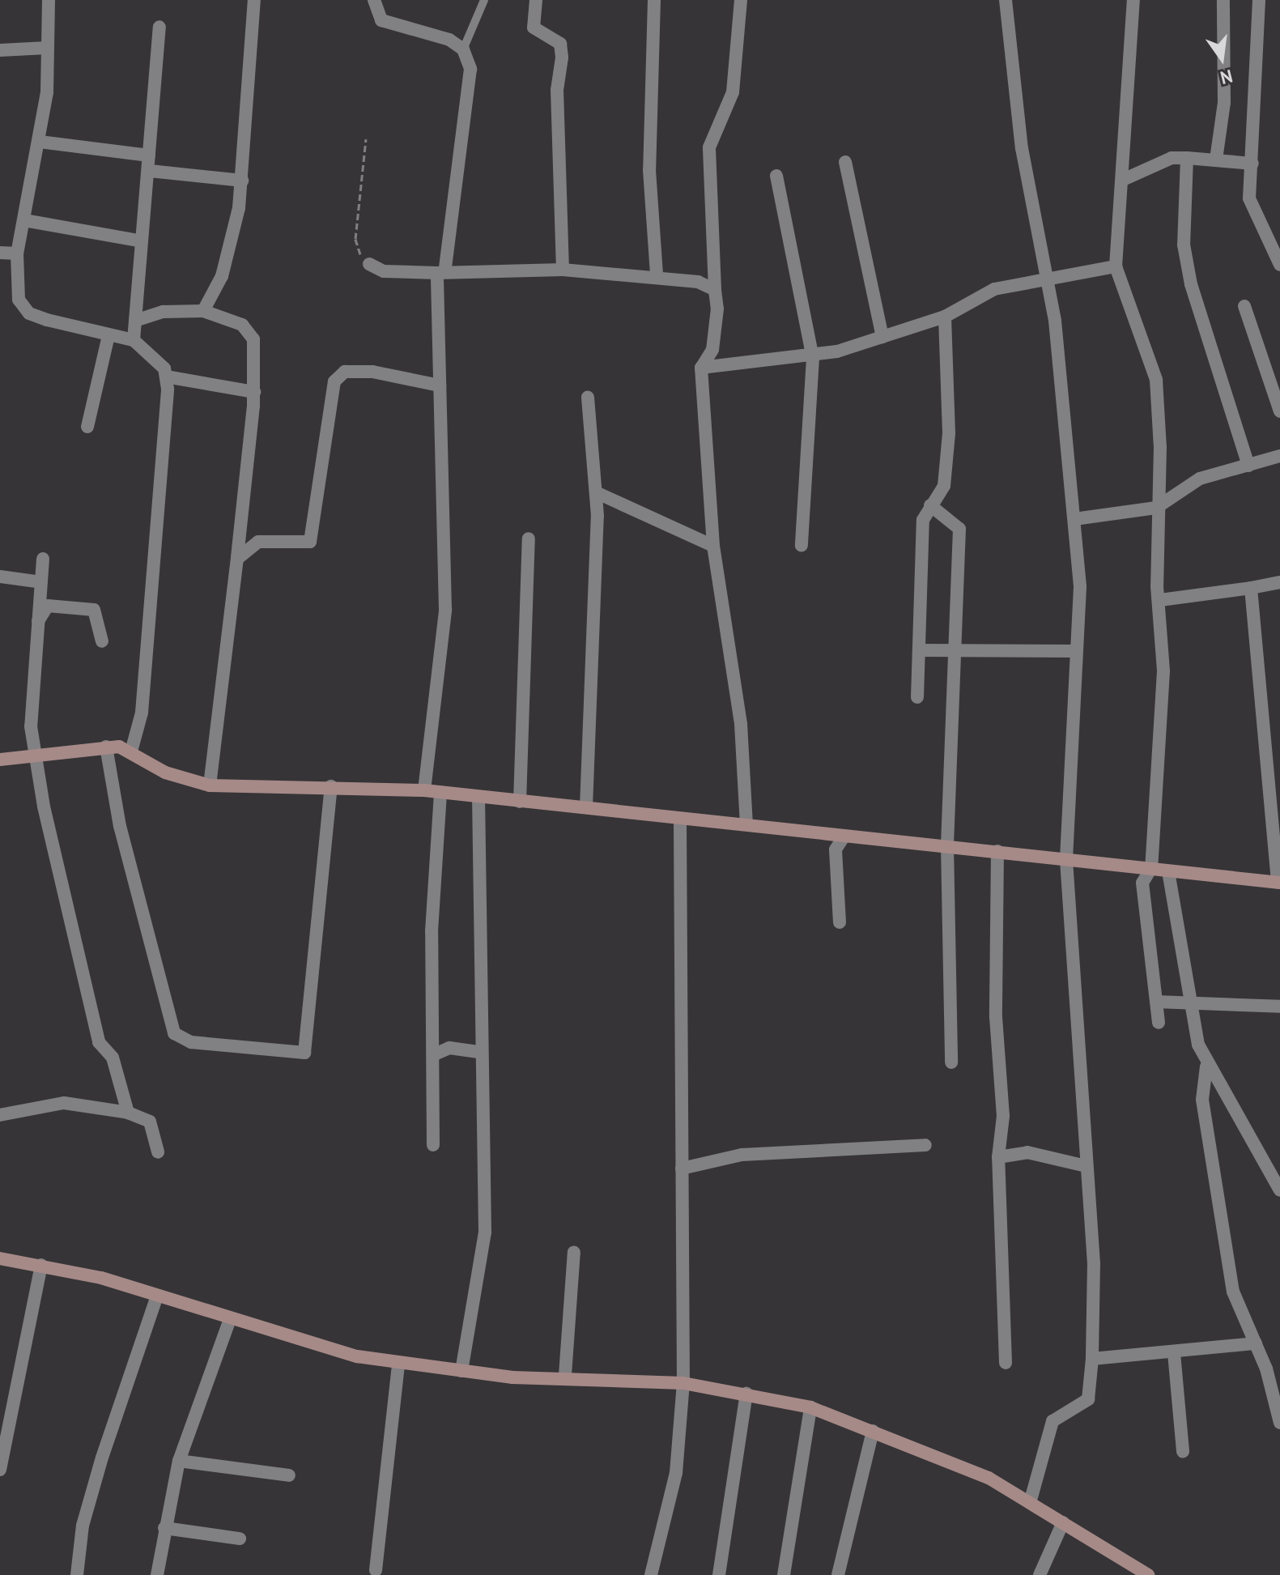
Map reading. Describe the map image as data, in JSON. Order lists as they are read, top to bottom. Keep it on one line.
{"north":"bottom"}
